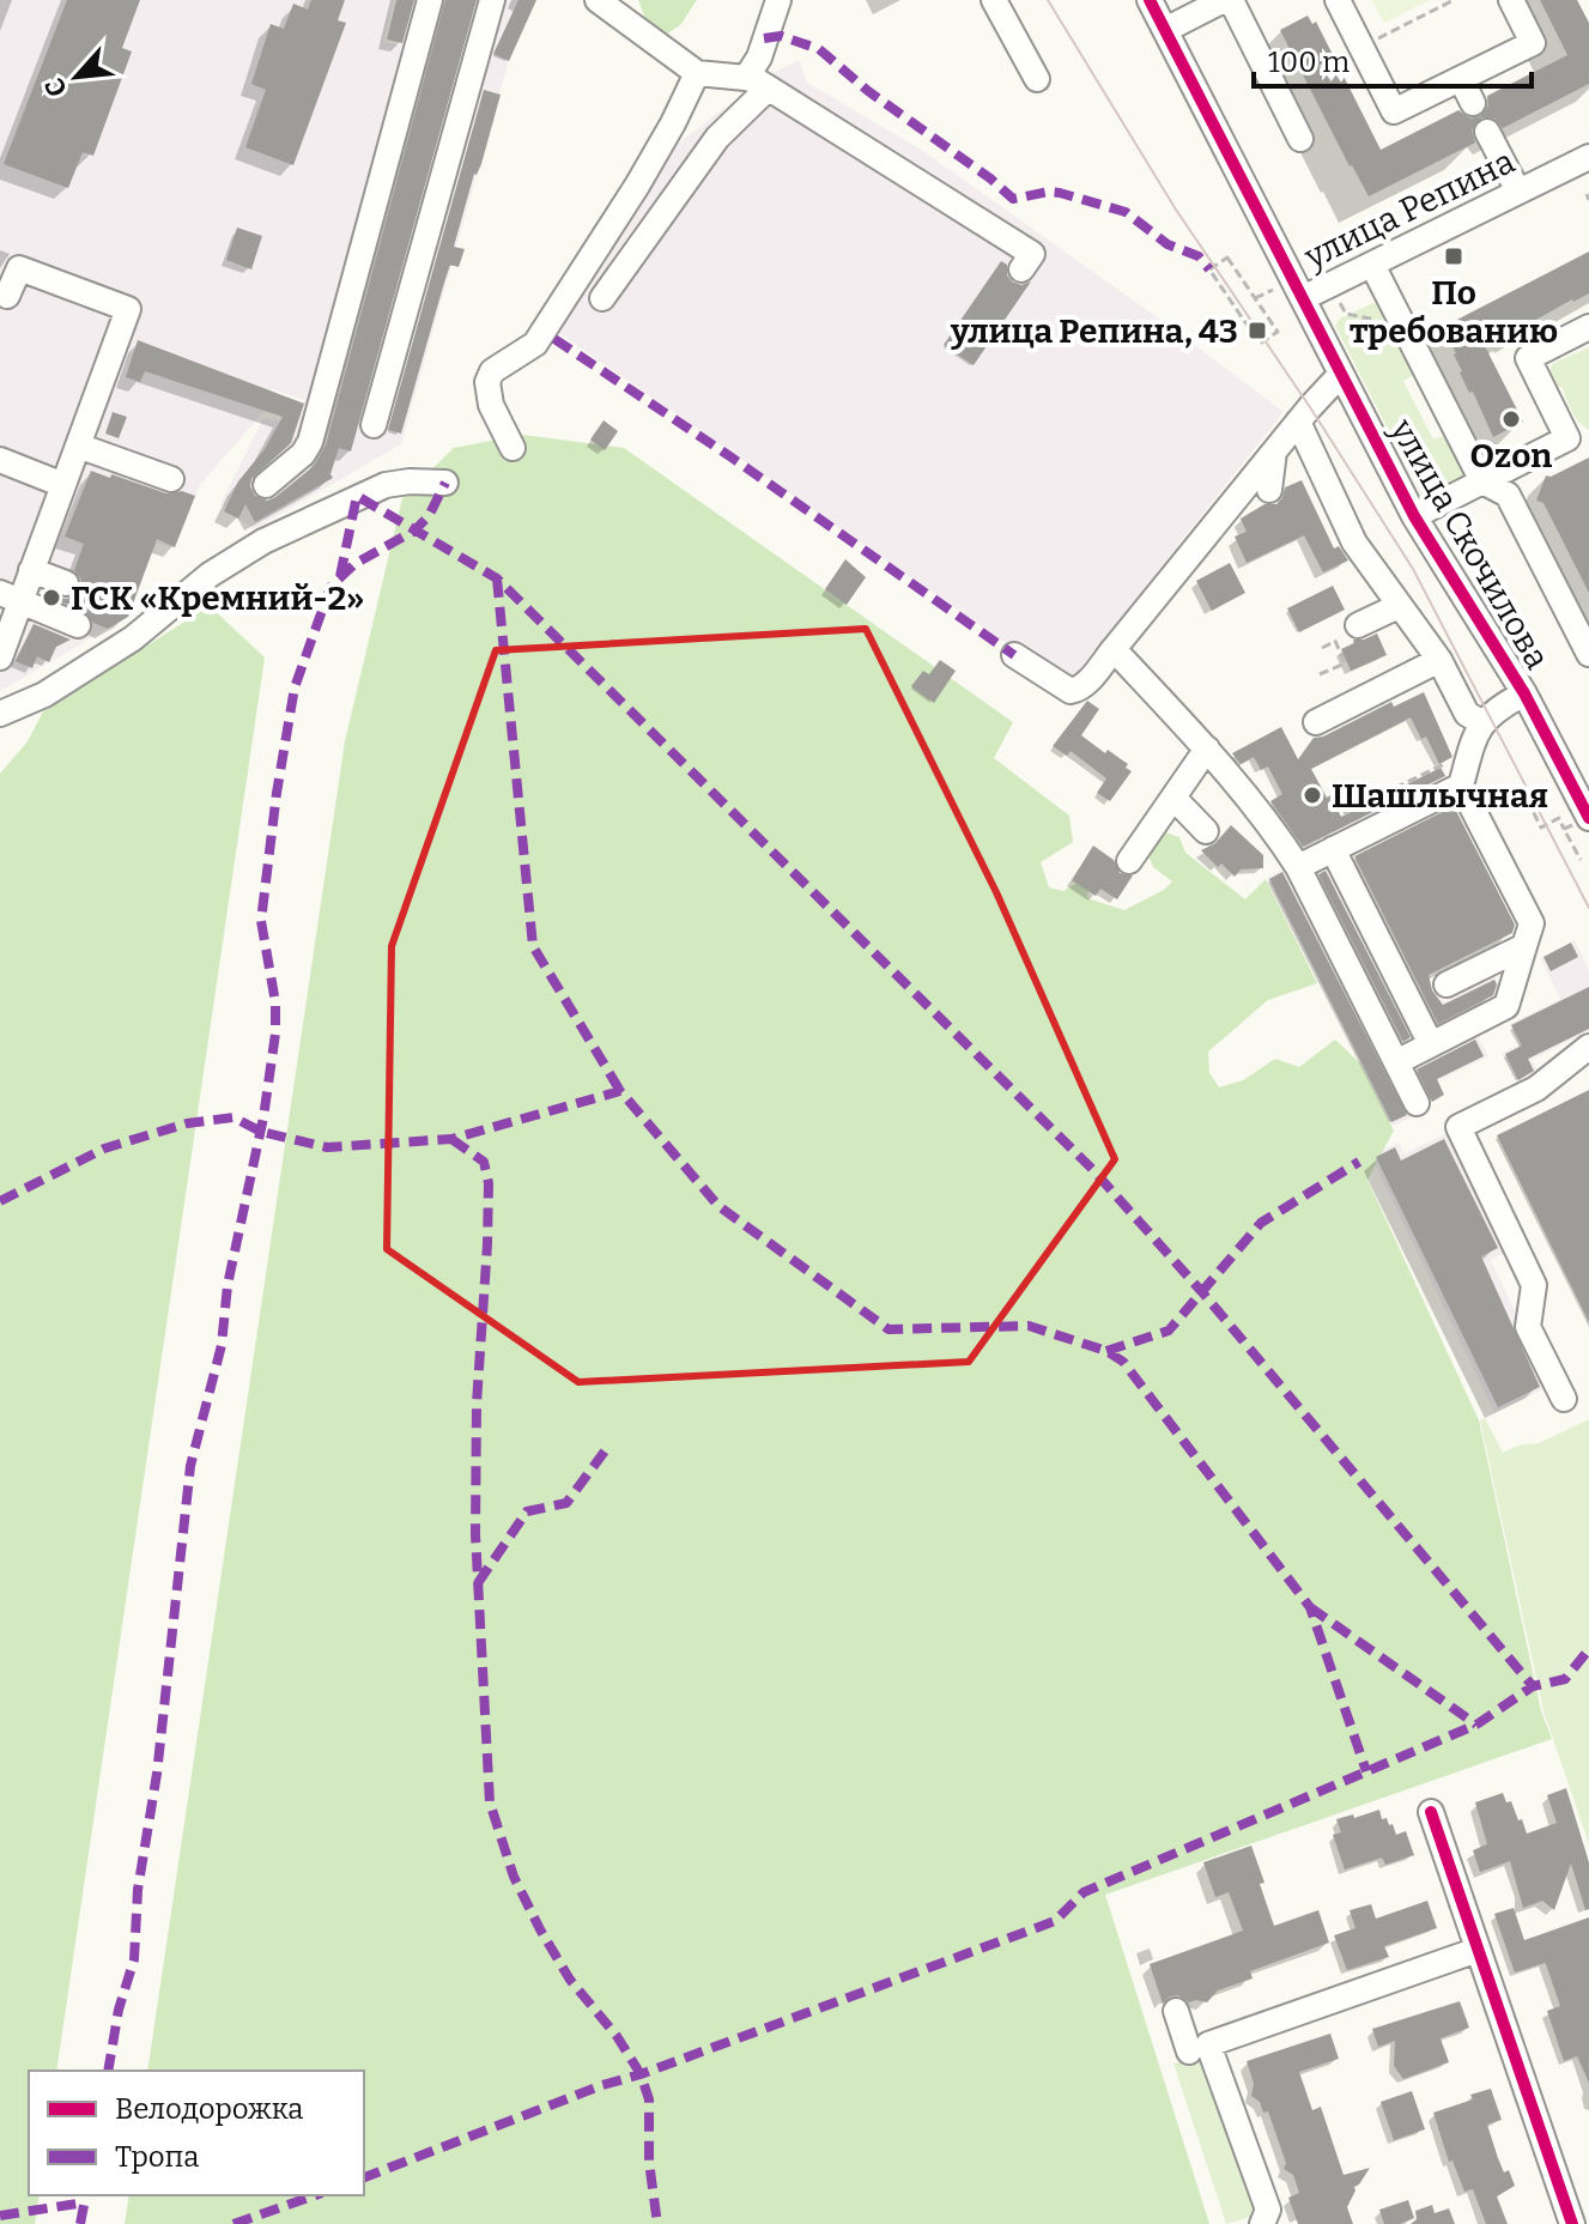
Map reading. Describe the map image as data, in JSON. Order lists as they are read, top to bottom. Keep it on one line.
{"streets":{"street":["улица Репина","улица Скочилова"]},"crossings":[["улица Репина","улица Скочилова"]],"places":{"transit":["По требованию","улица Репина, 43"],"other":["Ozon","ГСК «Кремний-2»","Шашлычная"]},"legend":["Велодорожка","Тропа"],"scale_bar":"100 m","north":"bottom left"}
